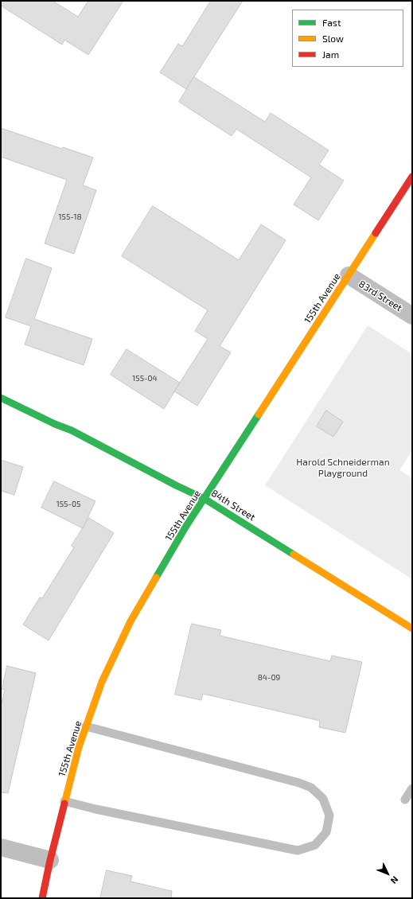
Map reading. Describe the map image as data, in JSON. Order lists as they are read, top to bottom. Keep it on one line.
{"streets":{"street":["83rd Street","155th Avenue","84th Street"]},"crossings":[["83rd Street","155th Avenue"],["155th Avenue","84th Street"]],"parks":["Harold Schneiderman Playground"],"house_numbers":["155-18","155-04","155-05","84-09"],"legend":["Fast","Slow","Jam"],"north":"bottom right"}
